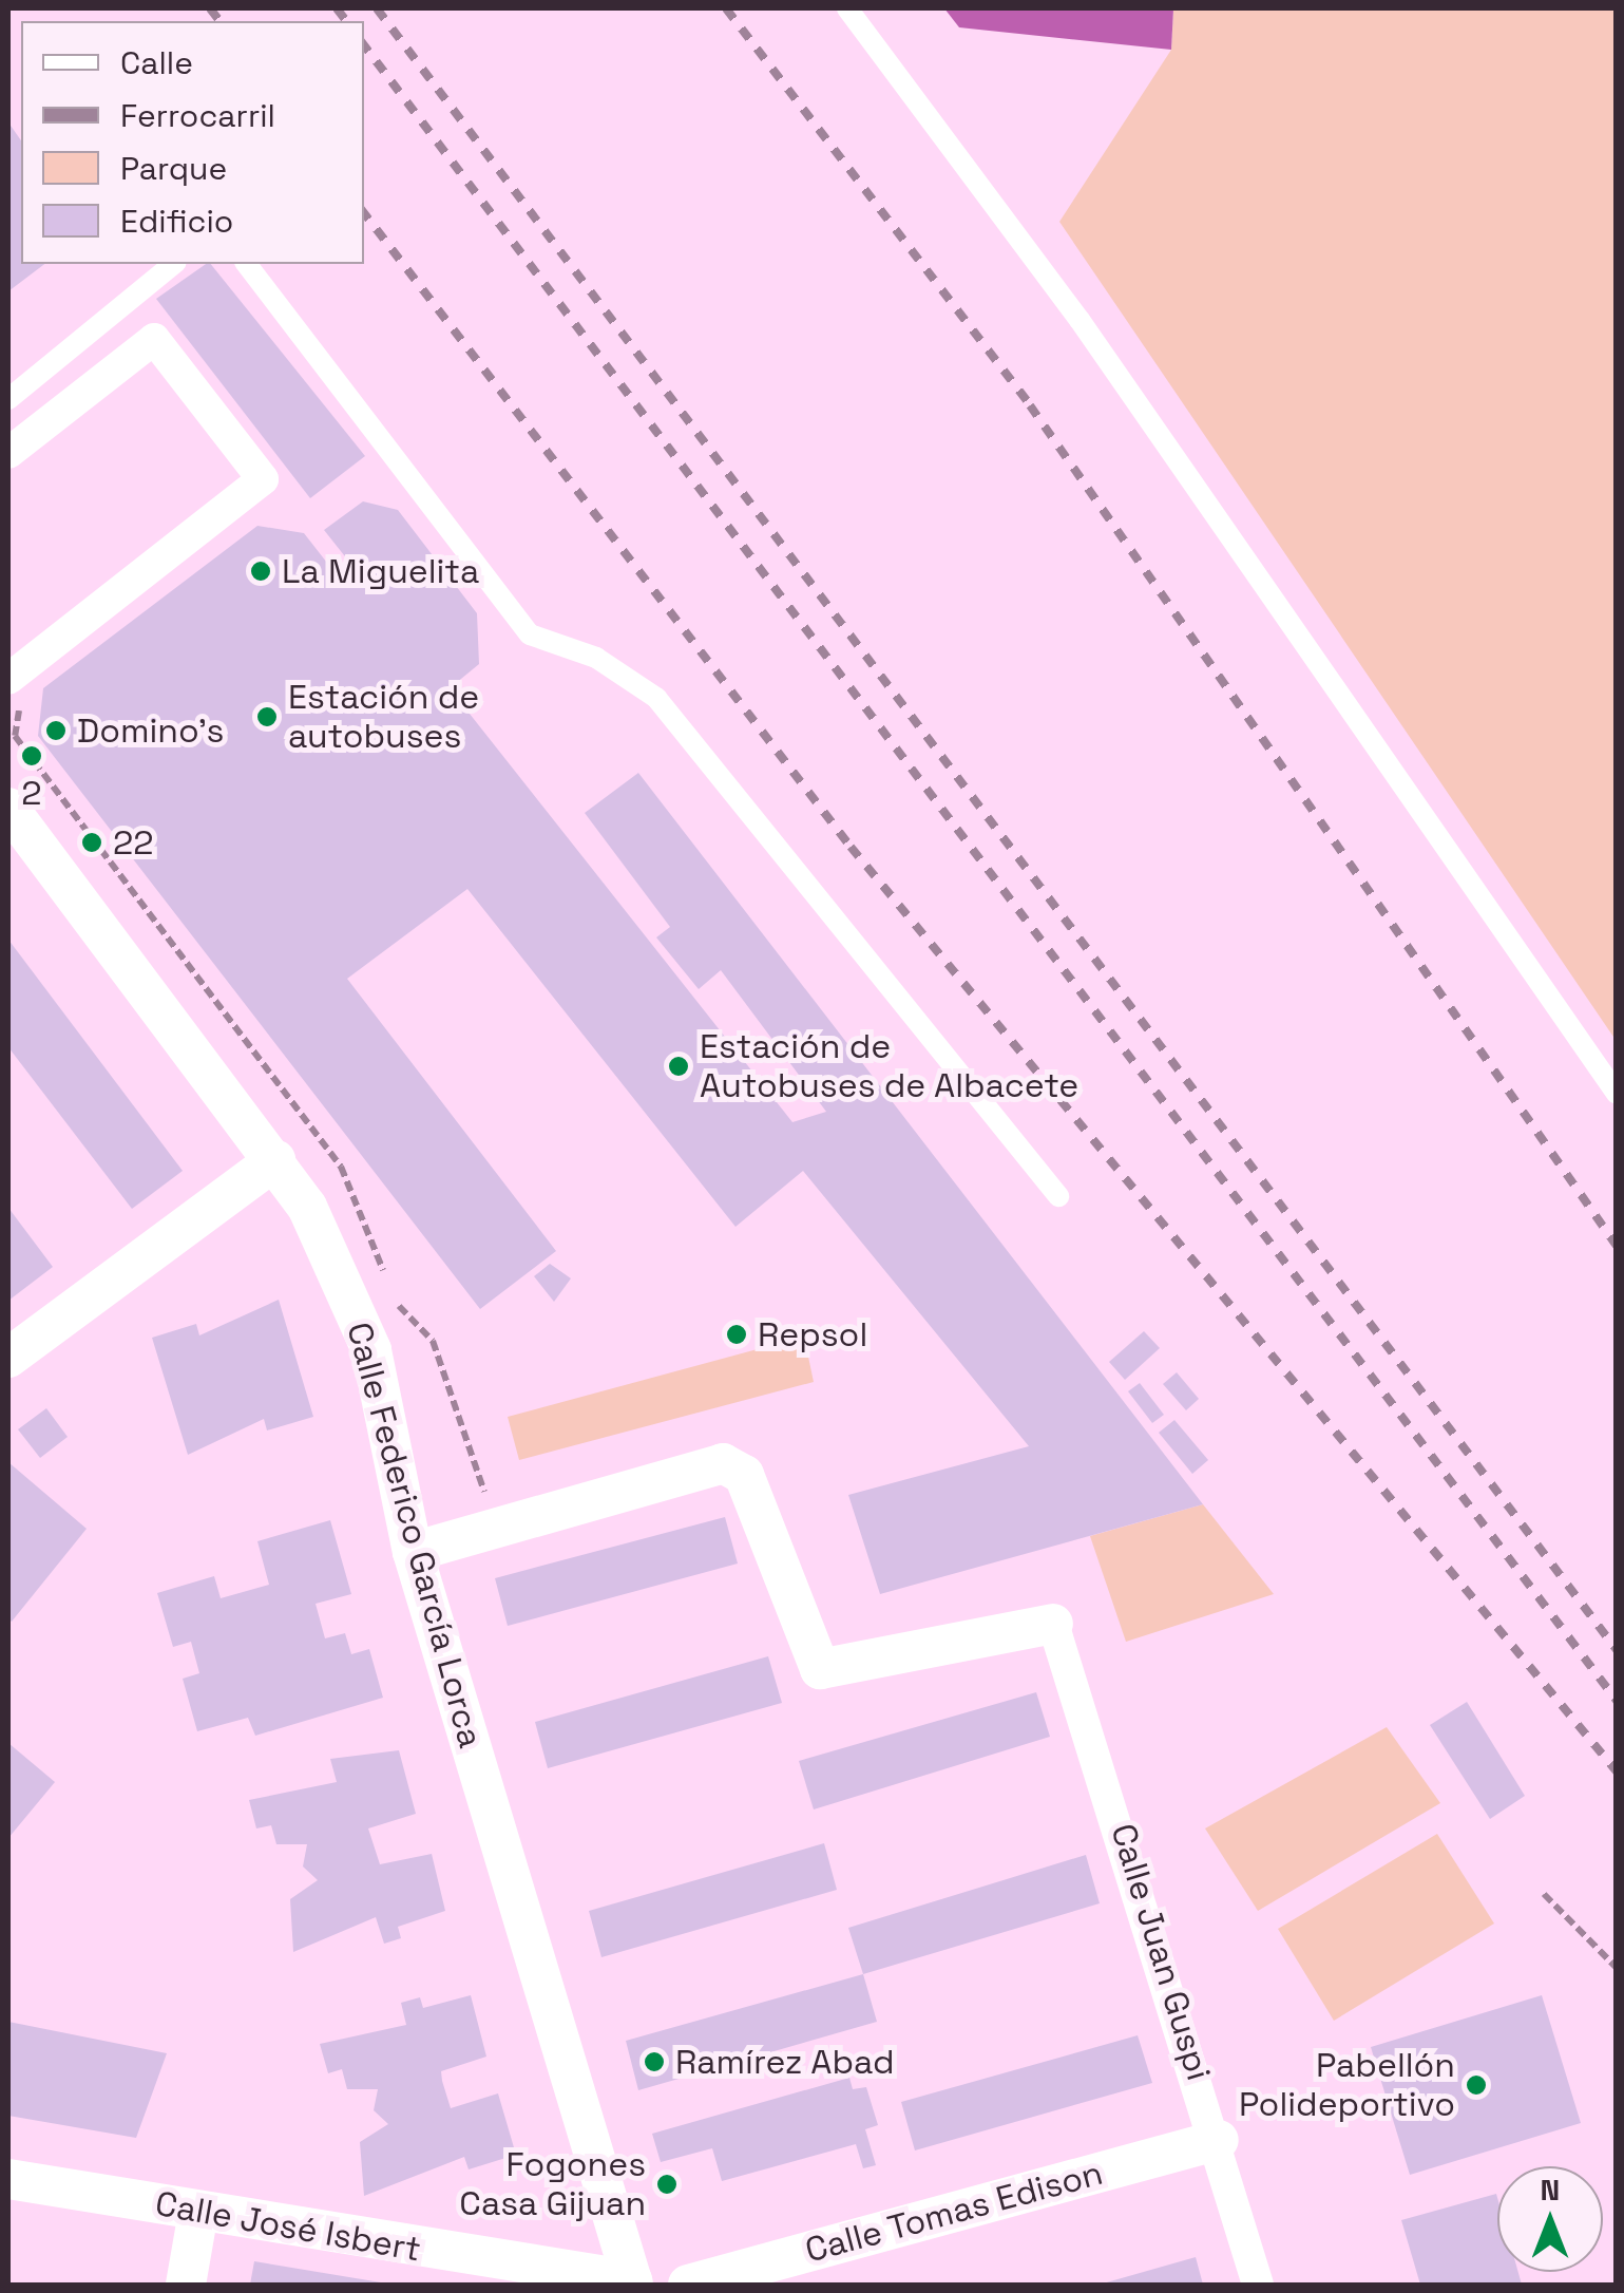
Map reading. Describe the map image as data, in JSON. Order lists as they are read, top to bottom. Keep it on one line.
{"streets":{"street":["Calle Federico García Lorca","Calle Juan Guspi","Calle Tomas Edison","Calle José Isbert"]},"crossings":[["Calle Federico García Lorca","Calle José Isbert"],["Calle Juan Guspi","Calle Tomas Edison"]],"places":["La Miguelita","Estación de autobuses","Domino's","2","22","Estación de Autobuses de Albacete","Repsol","Ramírez Abad","Pabellón Polideportivo","Fogones Casa Gijuan"],"legend":["Calle","Ferrocarril","Parque","Edificio"],"north":"top"}
